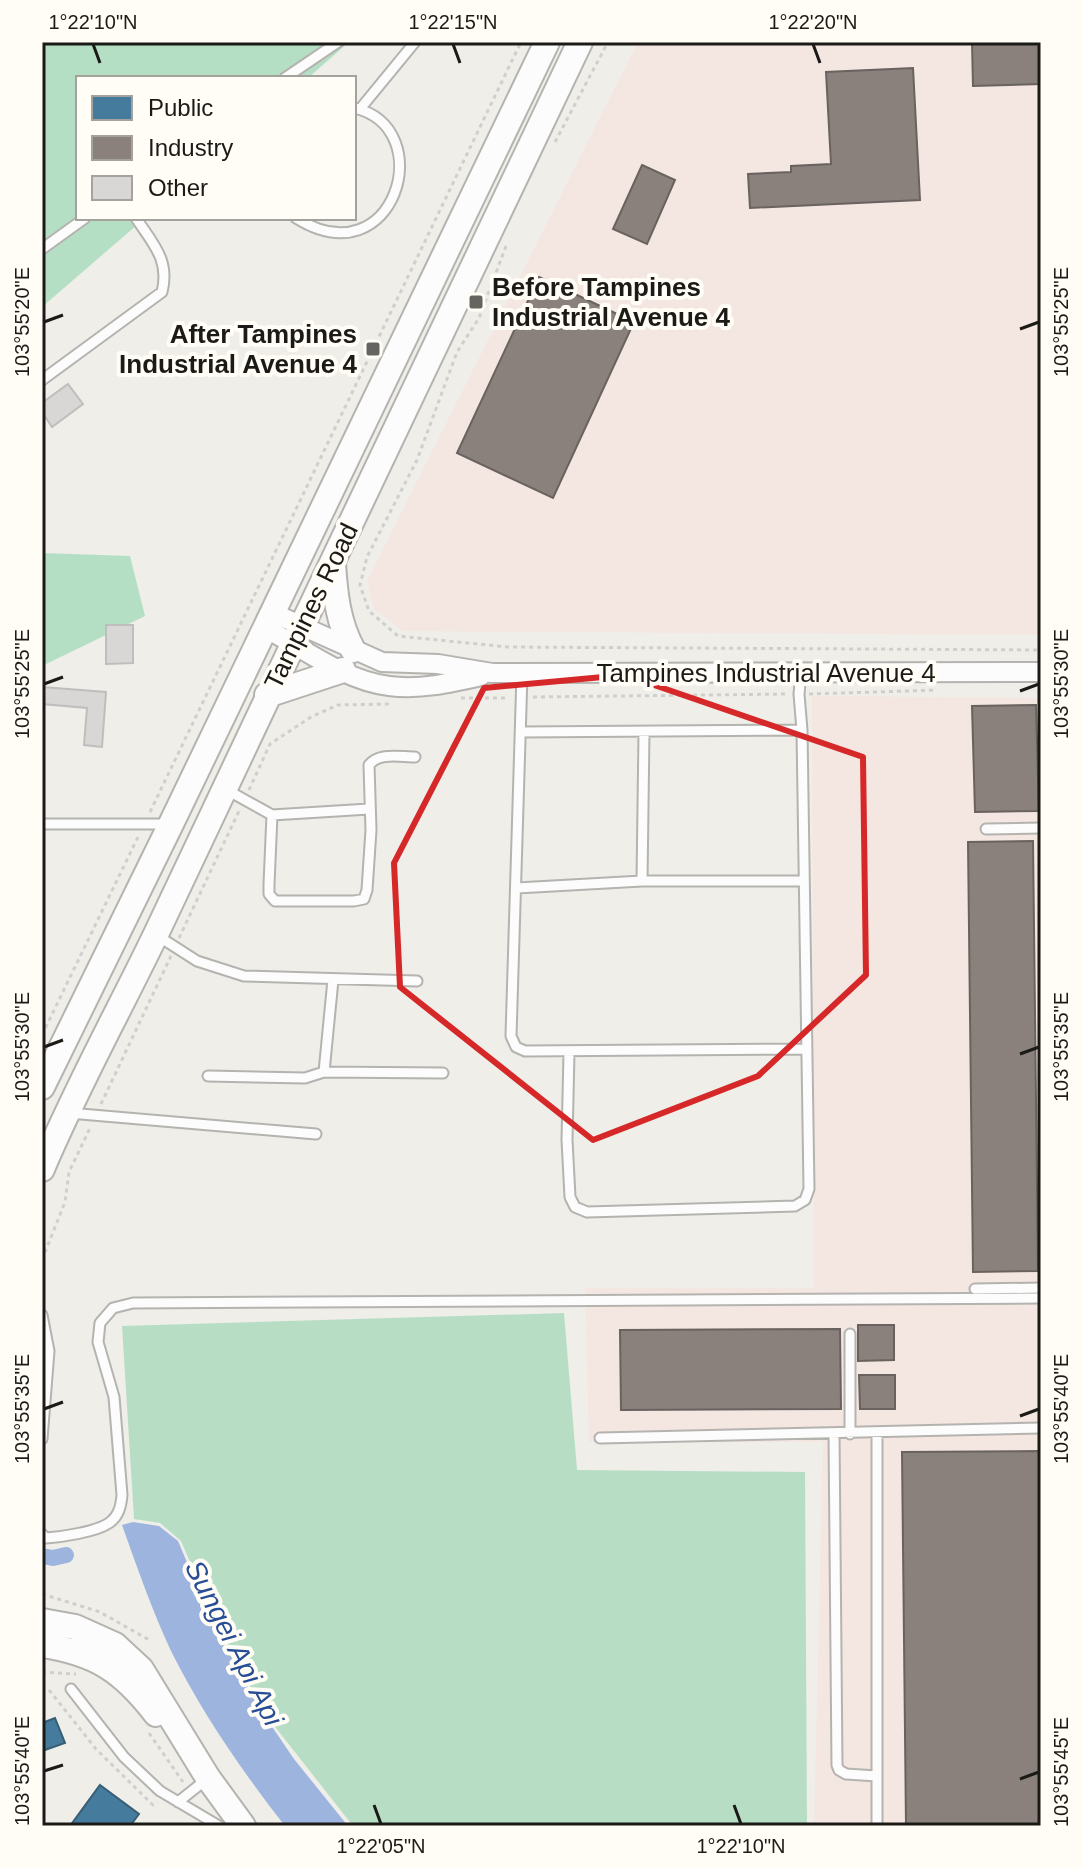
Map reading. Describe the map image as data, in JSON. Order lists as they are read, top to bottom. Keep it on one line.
{"streets":{"main road":["Tampines Road"],"street":["Tampines Industrial Avenue 4"]},"crossings":[["Tampines Road","Tampines Industrial Avenue 4"]],"water":["Sungei Api Api"],"places":{"transit":["Before Tampines Industrial Avenue 4","After Tampines Industrial Avenue 4"]},"legend":["Public","Industry","Other"],"coordinates":["1°22'10\"N","1°22'15\"N","1°22'20\"N","103°55'20\"E","103°55'25\"E","103°55'30\"E","103°55'35\"E","103°55'40\"E","103°55'45\"E","1°22'05\"N"]}
